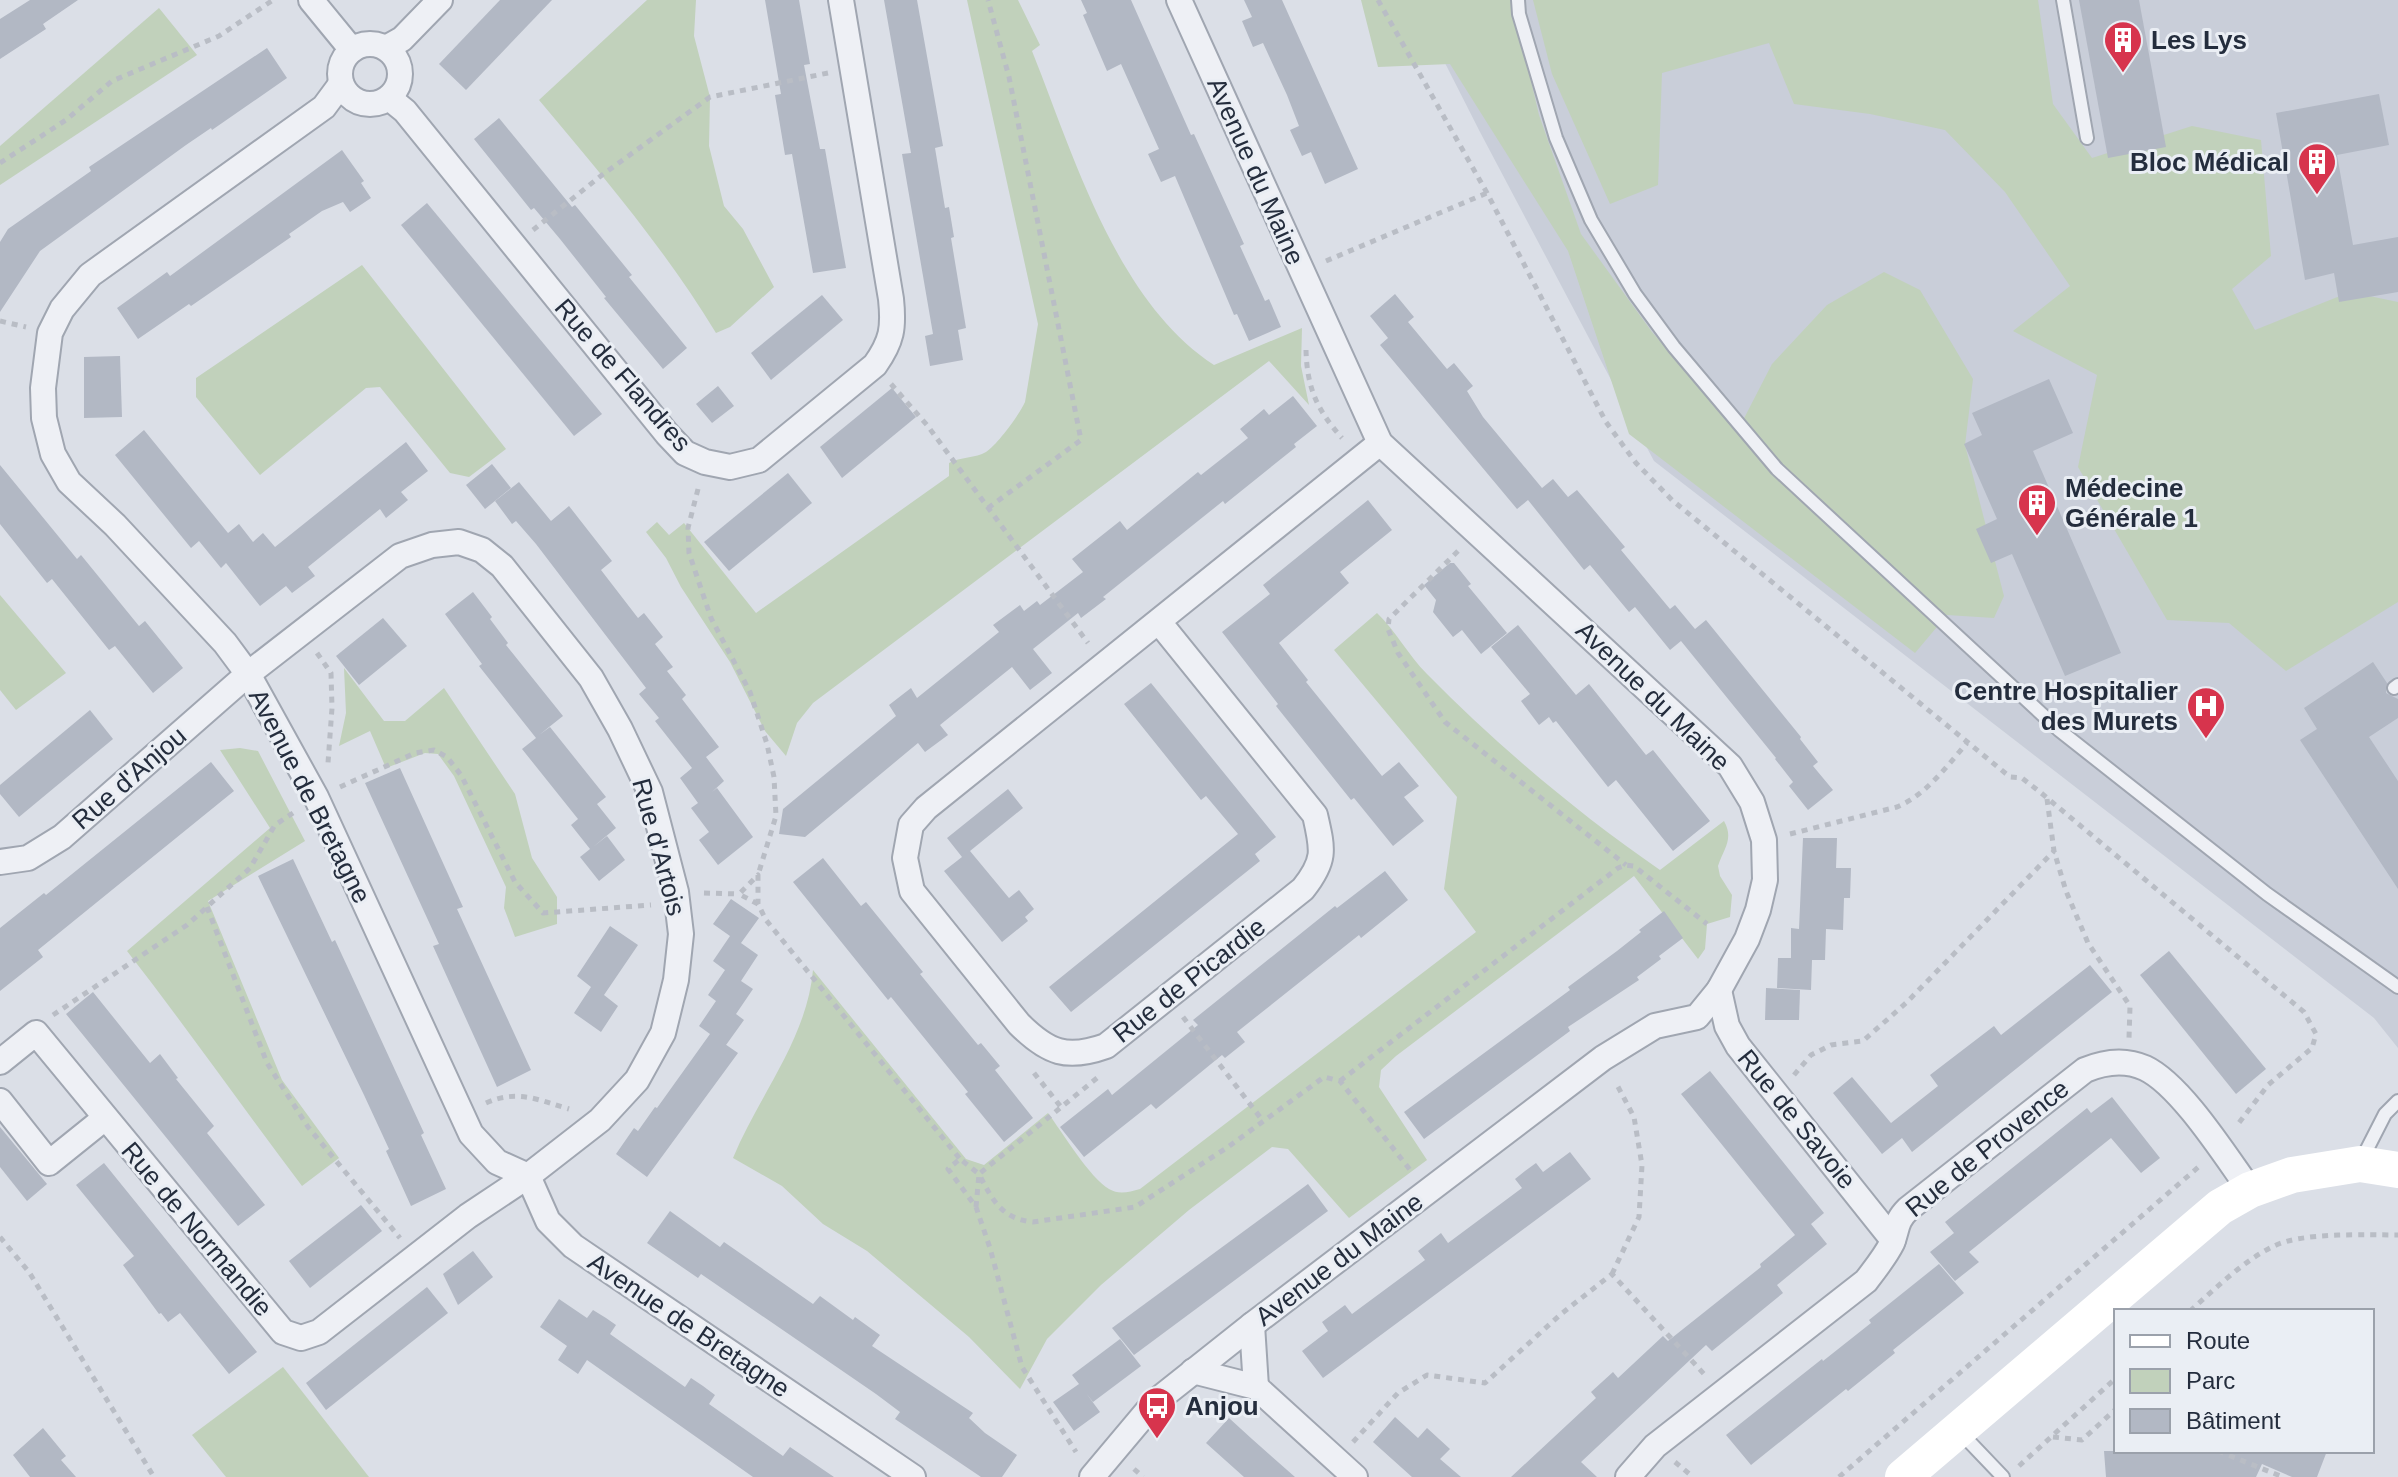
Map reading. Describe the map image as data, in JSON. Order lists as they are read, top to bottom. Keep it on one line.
{"streets":{"street":["Avenue du Maine","Rue de Flandres","Rue d'Anjou","Avenue de Bretagne","Rue d'Artois","Rue de Picardie","Rue de Savoie","Rue de Provence","Rue de Normandie"]},"crossings":[["Avenue du Maine","Rue de Picardie"],["Avenue du Maine","Rue de Savoie"],["Rue de Flandres","Avenue de Bretagne"],["Rue d'Anjou","Avenue de Bretagne"],["Rue d'Anjou","Rue d'Artois"],["Avenue de Bretagne","Rue d'Artois"],["Avenue de Bretagne","Rue de Normandie"],["Rue d'Artois","Rue de Normandie"],["Rue de Savoie","Rue de Provence"]],"places":{"building":["Les Lys","Bloc Médical","Médecine Générale 1"],"hospital":["Centre Hospitalier des Murets"],"bus stop":["Anjou"]},"legend":["Route","Parc","Bâtiment"]}
